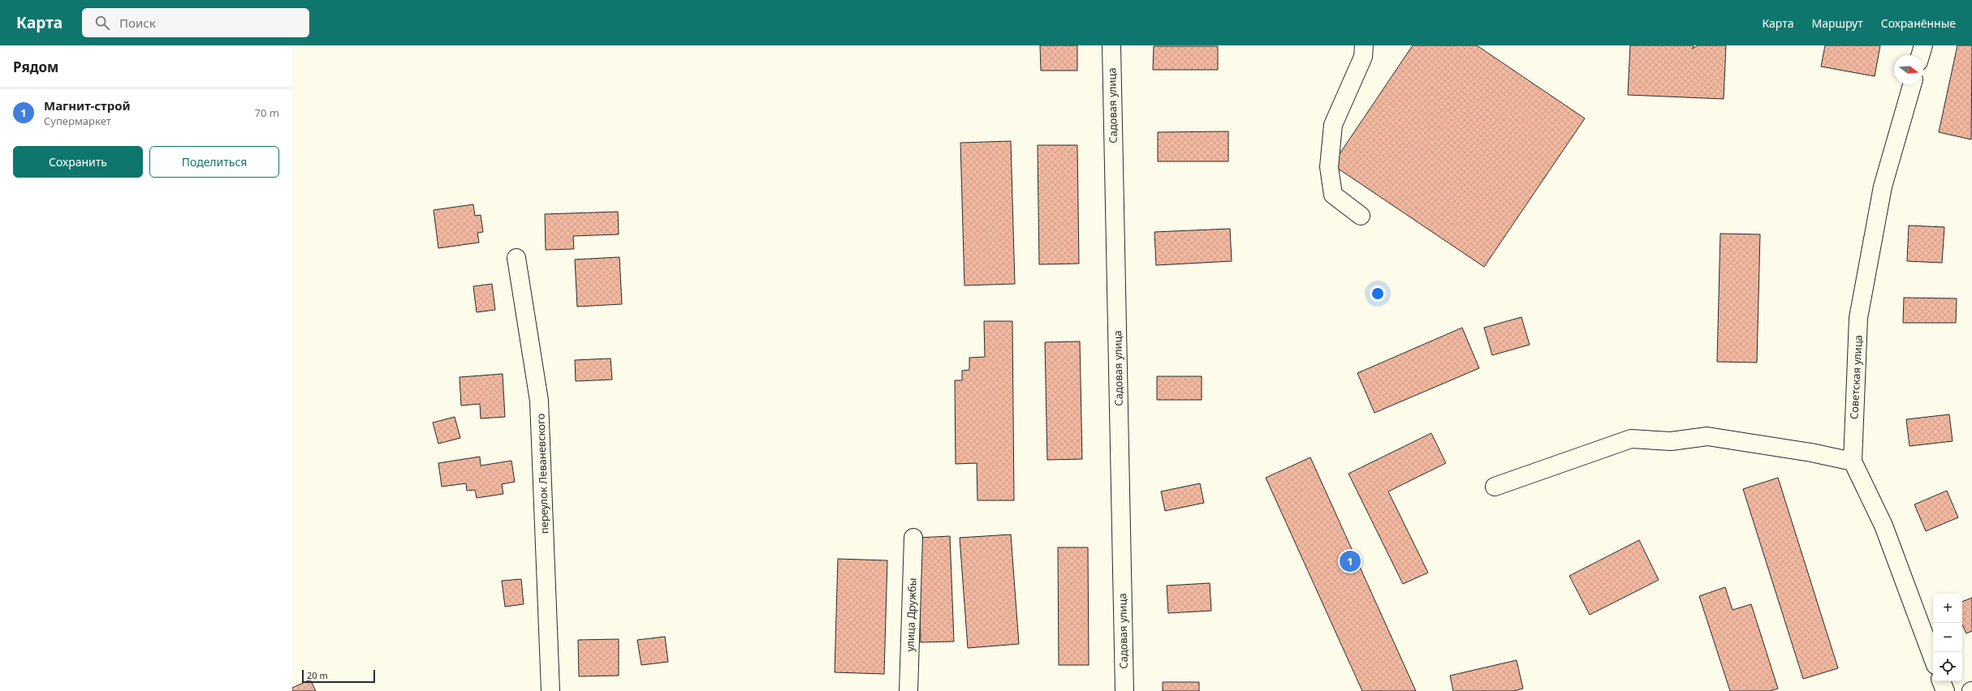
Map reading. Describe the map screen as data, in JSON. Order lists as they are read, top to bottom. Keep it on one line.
{"streets":{"street":["Садовая улица","Советская улица","переулок Леваневского","улица Дружбы"]},"scale_bar":"20 m","north":"right","page":{"header":"Карта","search":"Поиск","nav":["Карта","Маршрут","Сохранённые"],"heading":"Рядом","list":[{"mark":"1","name":"Магнит-строй","note":"Супермаркет","value":"70 m"}],"buttons":["Сохранить","Поделиться"],"pins":"1","map_buttons":["+","−"],"scale":"20 m"}}
